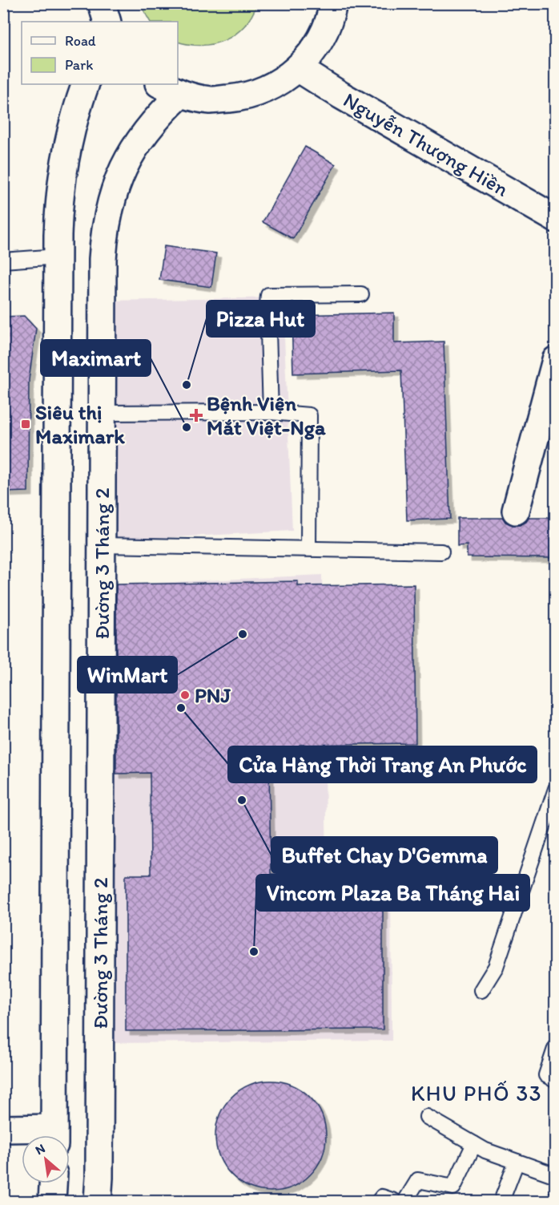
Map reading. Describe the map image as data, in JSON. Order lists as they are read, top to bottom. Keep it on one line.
{"streets":{"main road":["Nguyễn Thượng Hiền","Đường 3 Tháng 2"]},"districts":["KHU PHỐ 33"],"places":{"other":["Pizza Hut","Maximart","WinMart","PNJ","Cửa Hàng Thời Trang An Phước","Buffet Chay D'Gemma","Vincom Plaza Ba Tháng Hai"],"health":["Bệnh Viện Mắt Việt-Nga"],"transit":["Siêu thị Maximark"]},"legend":["Road","Park"],"north":"top left"}
